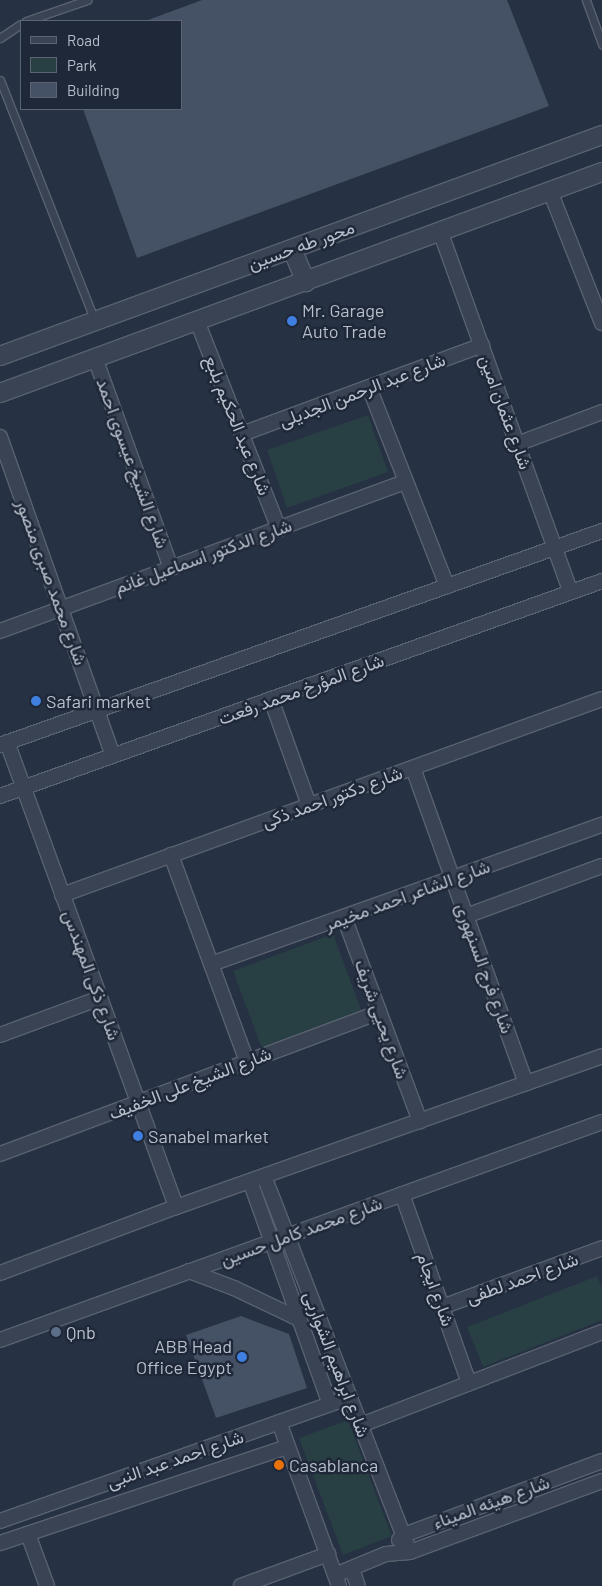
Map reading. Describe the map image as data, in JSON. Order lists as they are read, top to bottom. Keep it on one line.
{"streets":{"street":["محور طه حسين","شارع عبد الرحمن الجديلى","شارع عثمان امين","شارع عبد الحكيم بلبع","شارع الشيخ عيسوى احمد","شارع الدكتور اسماعيل غانم","شارع محمد صبرى منصور","شارع المؤرخ محمد رفعت","شارع دكتور احمد ذكى","شارع الشاعر احمد مخيمر","شارع فرج السنهورى","شارع ذكى المهندس","شارع يحيى شريف","شارع الشيخ على الخفيف","شارع محمد كامل حسين","شارع احمد لطفى","شارع ايجام","شارع ابراهيم الشواربى","شارع احمد عبد النبى","شارع هيئه الميناء"]},"crossings":[["محور طه حسين","شارع عثمان امين"],["محور طه حسين","شارع عبد الحكيم بلبع"],["محور طه حسين","شارع الشيخ عيسوى احمد"],["شارع عبد الرحمن الجديلى","شارع عثمان امين"],["شارع عبد الرحمن الجديلى","شارع عبد الحكيم بلبع"],["شارع عثمان امين","شارع المؤرخ محمد رفعت"],["شارع عبد الحكيم بلبع","شارع الدكتور اسماعيل غانم"],["شارع الشيخ عيسوى احمد","شارع الدكتور اسماعيل غانم"],["شارع الدكتور اسماعيل غانم","شارع محمد صبرى منصور"],["شارع محمد صبرى منصور","شارع المؤرخ محمد رفعت"],["شارع المؤرخ محمد رفعت","شارع ذكى المهندس"],["شارع دكتور احمد ذكى","شارع فرج السنهورى"],["شارع دكتور احمد ذكى","شارع ذكى المهندس"],["شارع الشاعر احمد مخيمر","شارع فرج السنهورى"],["شارع الشاعر احمد مخيمر","شارع يحيى شريف"],["شارع ذكى المهندس","شارع الشيخ على الخفيف"],["شارع يحيى شريف","شارع الشيخ على الخفيف"],["شارع محمد كامل حسين","شارع ايجام"],["شارع محمد كامل حسين","شارع ابراهيم الشواربى"],["شارع احمد لطفى","شارع ايجام"],["شارع ابراهيم الشواربى","شارع احمد عبد النبى"],["شارع ابراهيم الشواربى","شارع هيئه الميناء"]],"places":["Mr. Garage Auto Trade","Safari market","Sanabel market","Qnb","ABB Head Office Egypt","Casablanca"],"legend":["Road","Park","Building"]}
